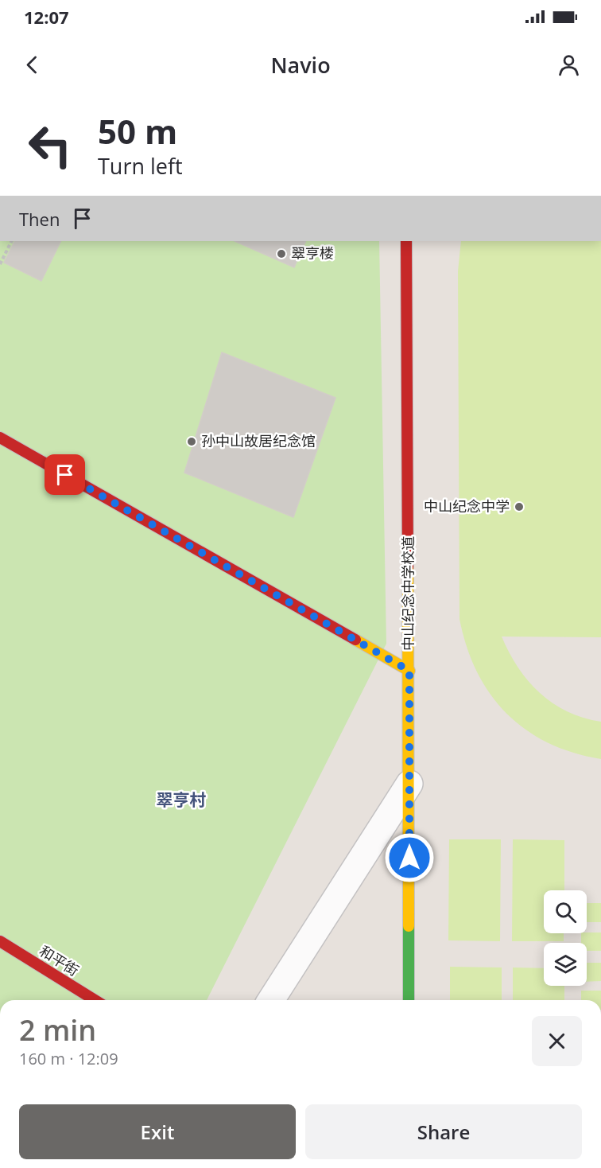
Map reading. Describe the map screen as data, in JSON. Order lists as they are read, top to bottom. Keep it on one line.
{"streets":{"street":["中山纪念中学校道","和平街"]},"districts":["翠亨村"],"places":["翠亨楼","孙中山故居纪念馆","中山纪念中学"],"page":{"status":"12:07","header":"Navio","turn":["50 m","Turn left"],"then":"Then","heading":["2 min","160 m · 12:09"],"buttons":["Exit","Share"]}}
